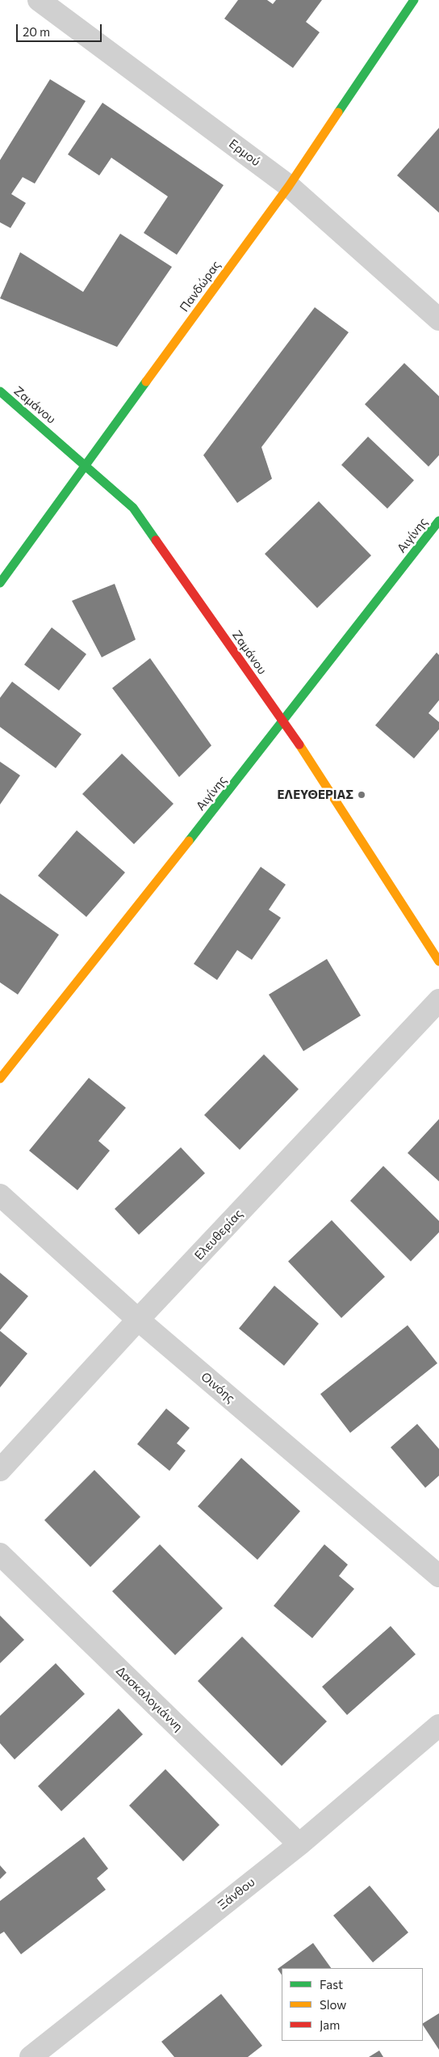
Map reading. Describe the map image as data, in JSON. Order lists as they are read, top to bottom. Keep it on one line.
{"streets":{"street":["Ερμού","Πανδώρας","Ζαμάνου","Αιγίνης","Ελευθερίας","Οινόης","Δασκαλογιάννη","Ξάνθου"]},"crossings":[["Ερμού","Πανδώρας"],["Πανδώρας","Ζαμάνου"],["Ζαμάνου","Αιγίνης"],["Ελευθερίας","Οινόης"],["Δασκαλογιάννη","Ξάνθου"]],"places":["ΕΛΕΥΘΕΡΙΑΣ"],"legend":["Fast","Slow","Jam"],"scale_bar":"20 m"}
